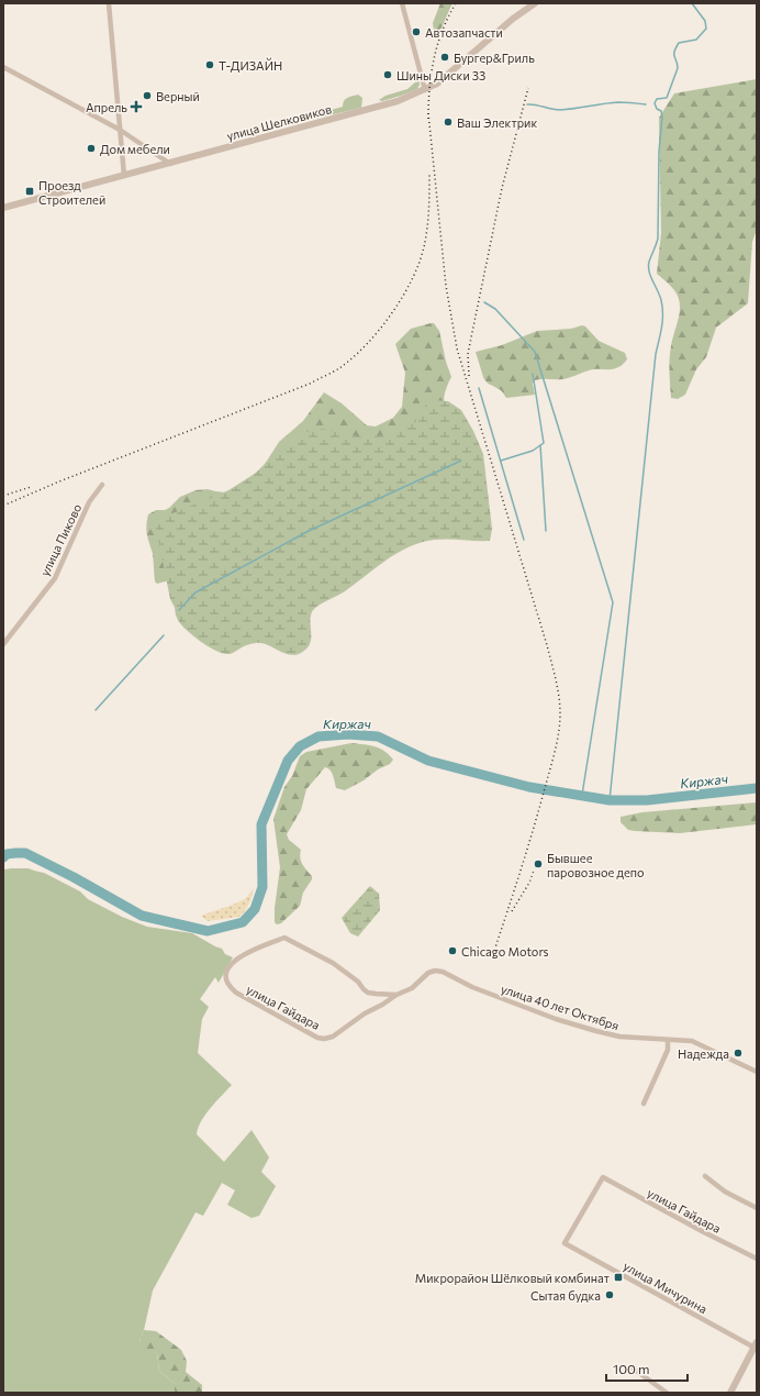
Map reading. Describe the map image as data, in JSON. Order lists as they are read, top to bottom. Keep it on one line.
{"streets":{"street":["улица Шелковиков","улица Пиково","улица Гайдара","улица 40 лет Октября","улица Мичурина"]},"crossings":[["улица Гайдара","улица 40 лет Октября"],["улица Гайдара","улица Мичурина"]],"water":["Киржач"],"places":{"other":["Автозапчасти","Бургер&Гриль","Т-ДИЗАЙН","Шины Диски 33","Верный","Ваш Электрик","Дом мебели","Бывшее паровозное депо","Chicago Motors","Надежда","Сытая будка"],"health":["Апрель"],"transit":["Проезд Строителей","Микрорайон Шёлковый комбинат"]},"scale_bar":"100 m"}
